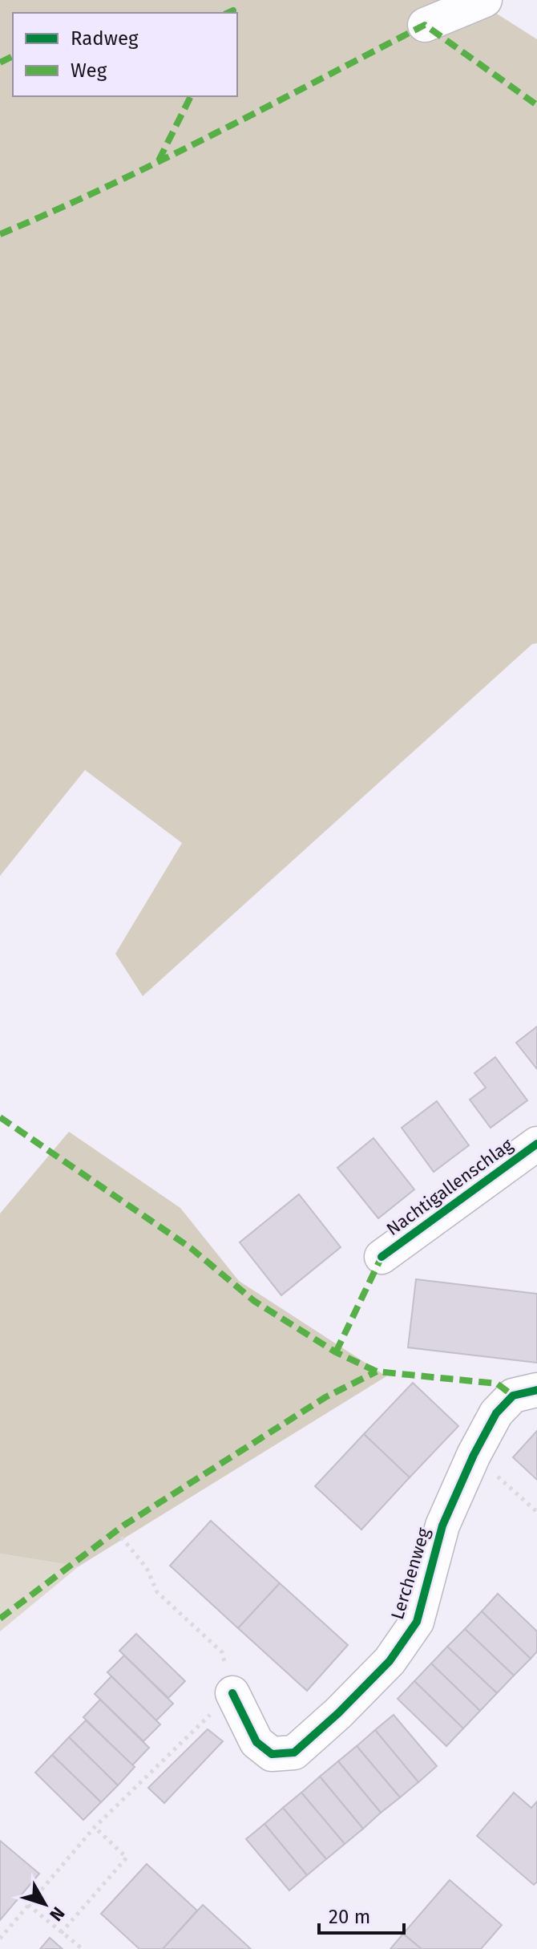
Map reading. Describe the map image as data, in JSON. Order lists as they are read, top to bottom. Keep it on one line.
{"streets":{"street":["Nachtigallenschlag","Lerchenweg"]},"legend":["Radweg","Weg"],"scale_bar":"20 m","north":"bottom right"}
